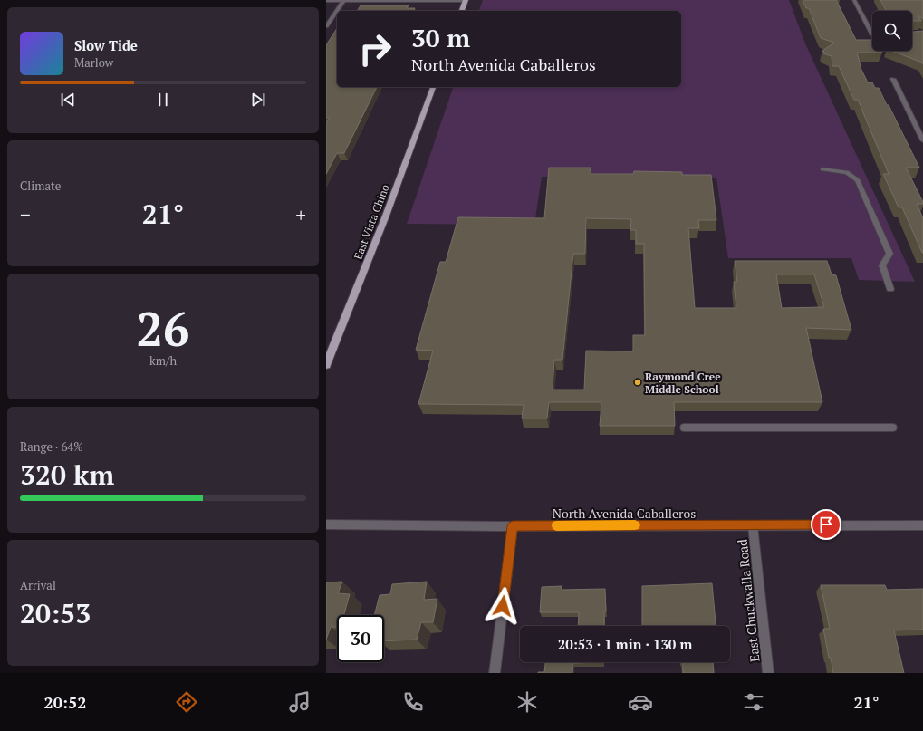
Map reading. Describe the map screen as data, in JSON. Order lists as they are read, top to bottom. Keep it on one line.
{"streets":{"main road":["East Vista Chino"],"street":["North Avenida Caballeros","East Chuckwalla Road"]},"crossings":[["North Avenida Caballeros","East Chuckwalla Road"]],"places":["Raymond Cree Middle School"],"page":{"turn":["30 m","North Avenida Caballeros"],"song":["Slow Tide","Marlow"],"tile":["Climate",["26","km/h"],["Range · 64%","320 km"],["Arrival","20:53"]],"heat":["−","21°","+"],"limit":"30","trip":"20:53 · 1 min · 130 m","tabs":["20:52","21°"]}}
